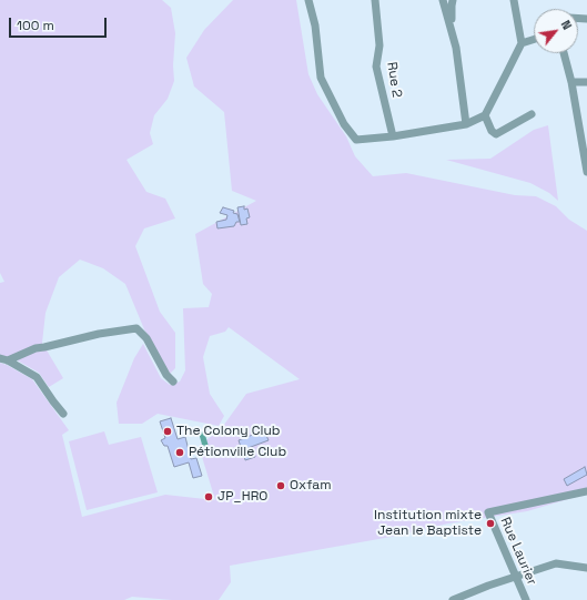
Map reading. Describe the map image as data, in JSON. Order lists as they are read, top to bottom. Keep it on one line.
{"streets":{"street":["Rue 2","Rue Laurier"]},"places":["The Colony Club","Pétionville Club","Oxfam","JP_HRO","Institution mixte Jean le Baptiste"],"scale_bar":"100 m","north":"top right"}
